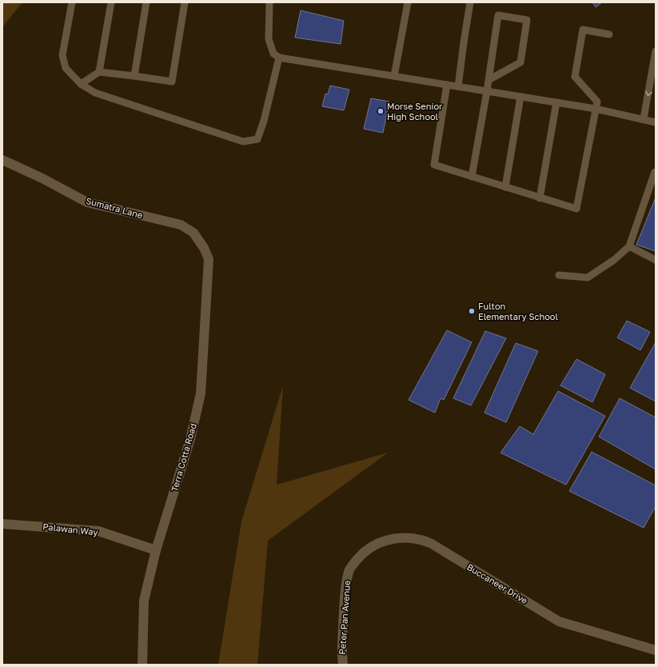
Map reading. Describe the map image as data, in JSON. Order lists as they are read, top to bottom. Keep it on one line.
{"streets":{"street":["Sumatra Lane","Terra Cotta Road","Palawan Way","Buccaneer Drive","Peter Pan Avenue"]},"crossings":[["Sumatra Lane","Terra Cotta Road"],["Terra Cotta Road","Palawan Way"],["Buccaneer Drive","Peter Pan Avenue"]],"places":["Morse Senior High School","Fulton Elementary School"]}
